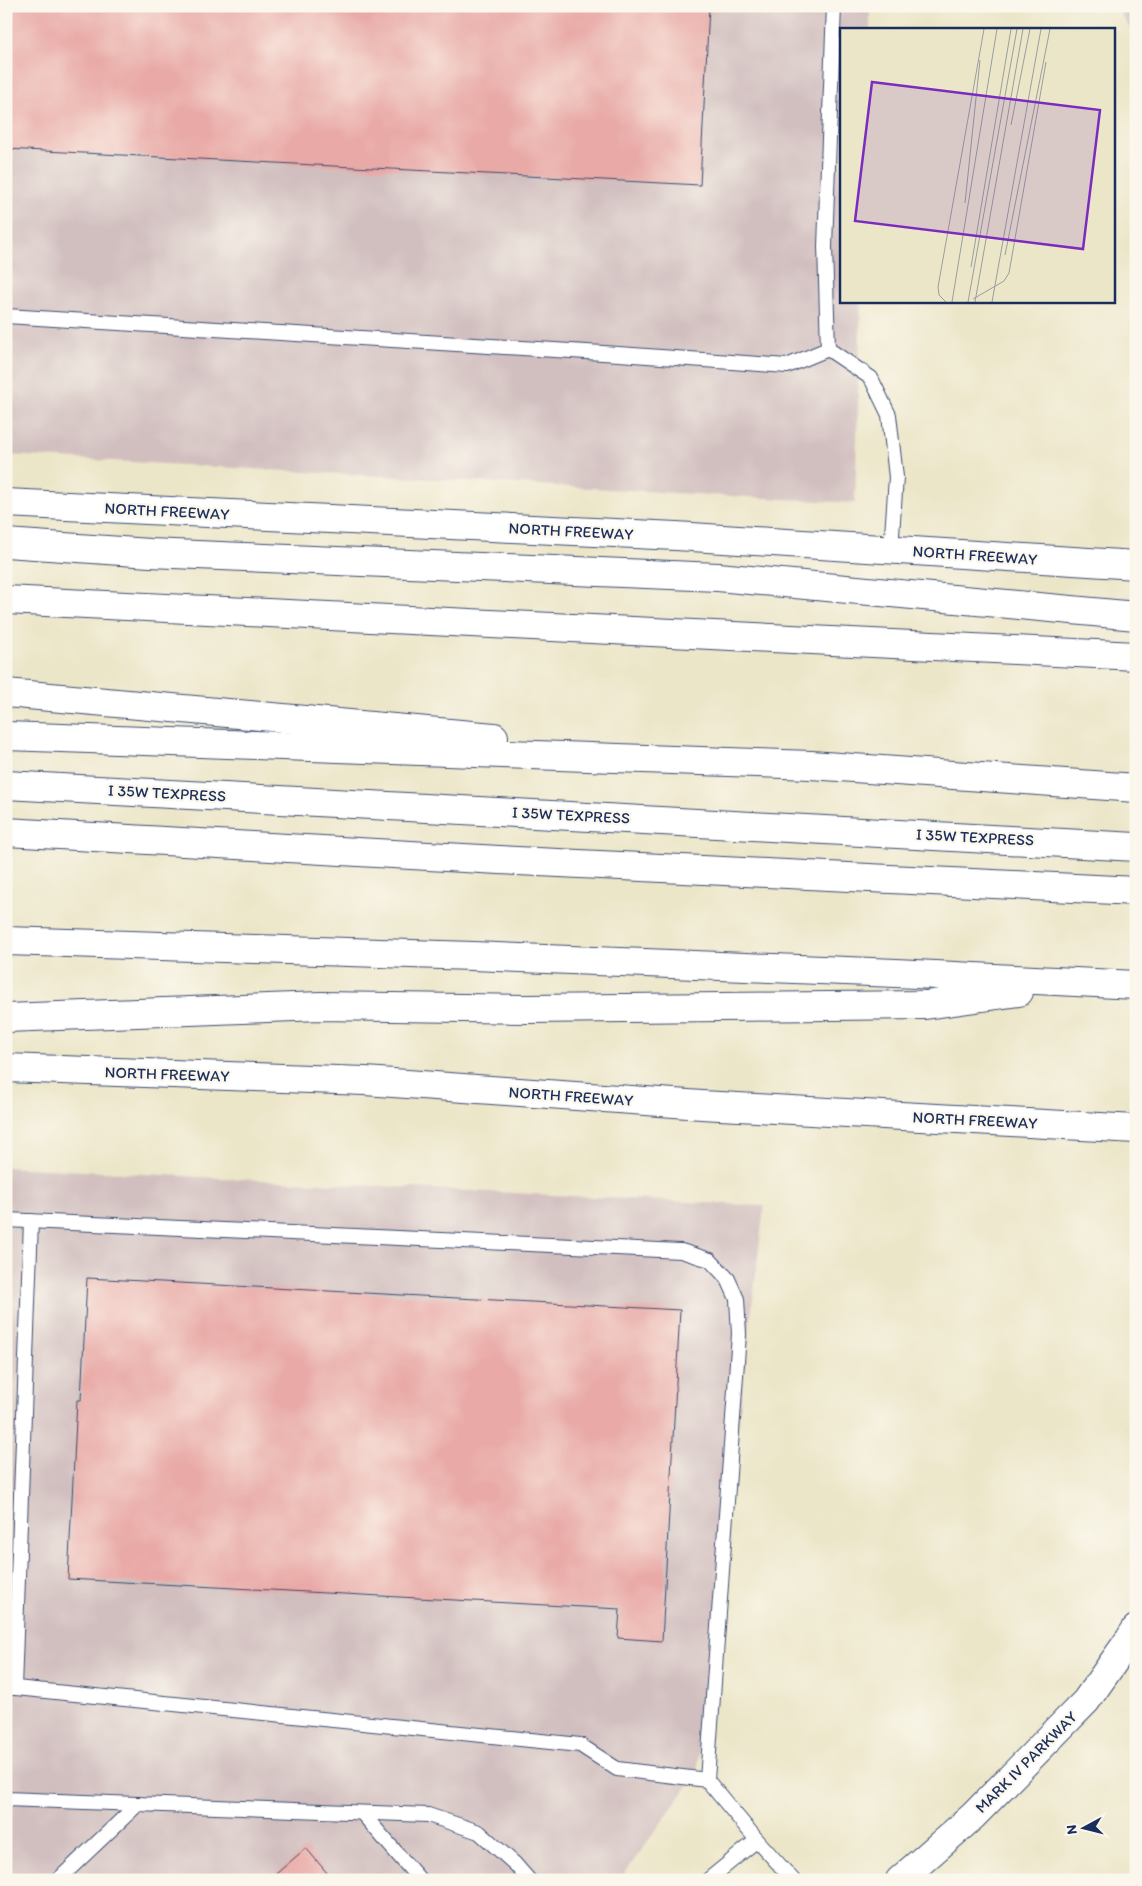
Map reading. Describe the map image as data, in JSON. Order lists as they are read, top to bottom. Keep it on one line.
{"streets":{"main road":["NORTH FREEWAY","I 35W TEXPRESS","MARK IV PARKWAY"]},"north":"left"}
